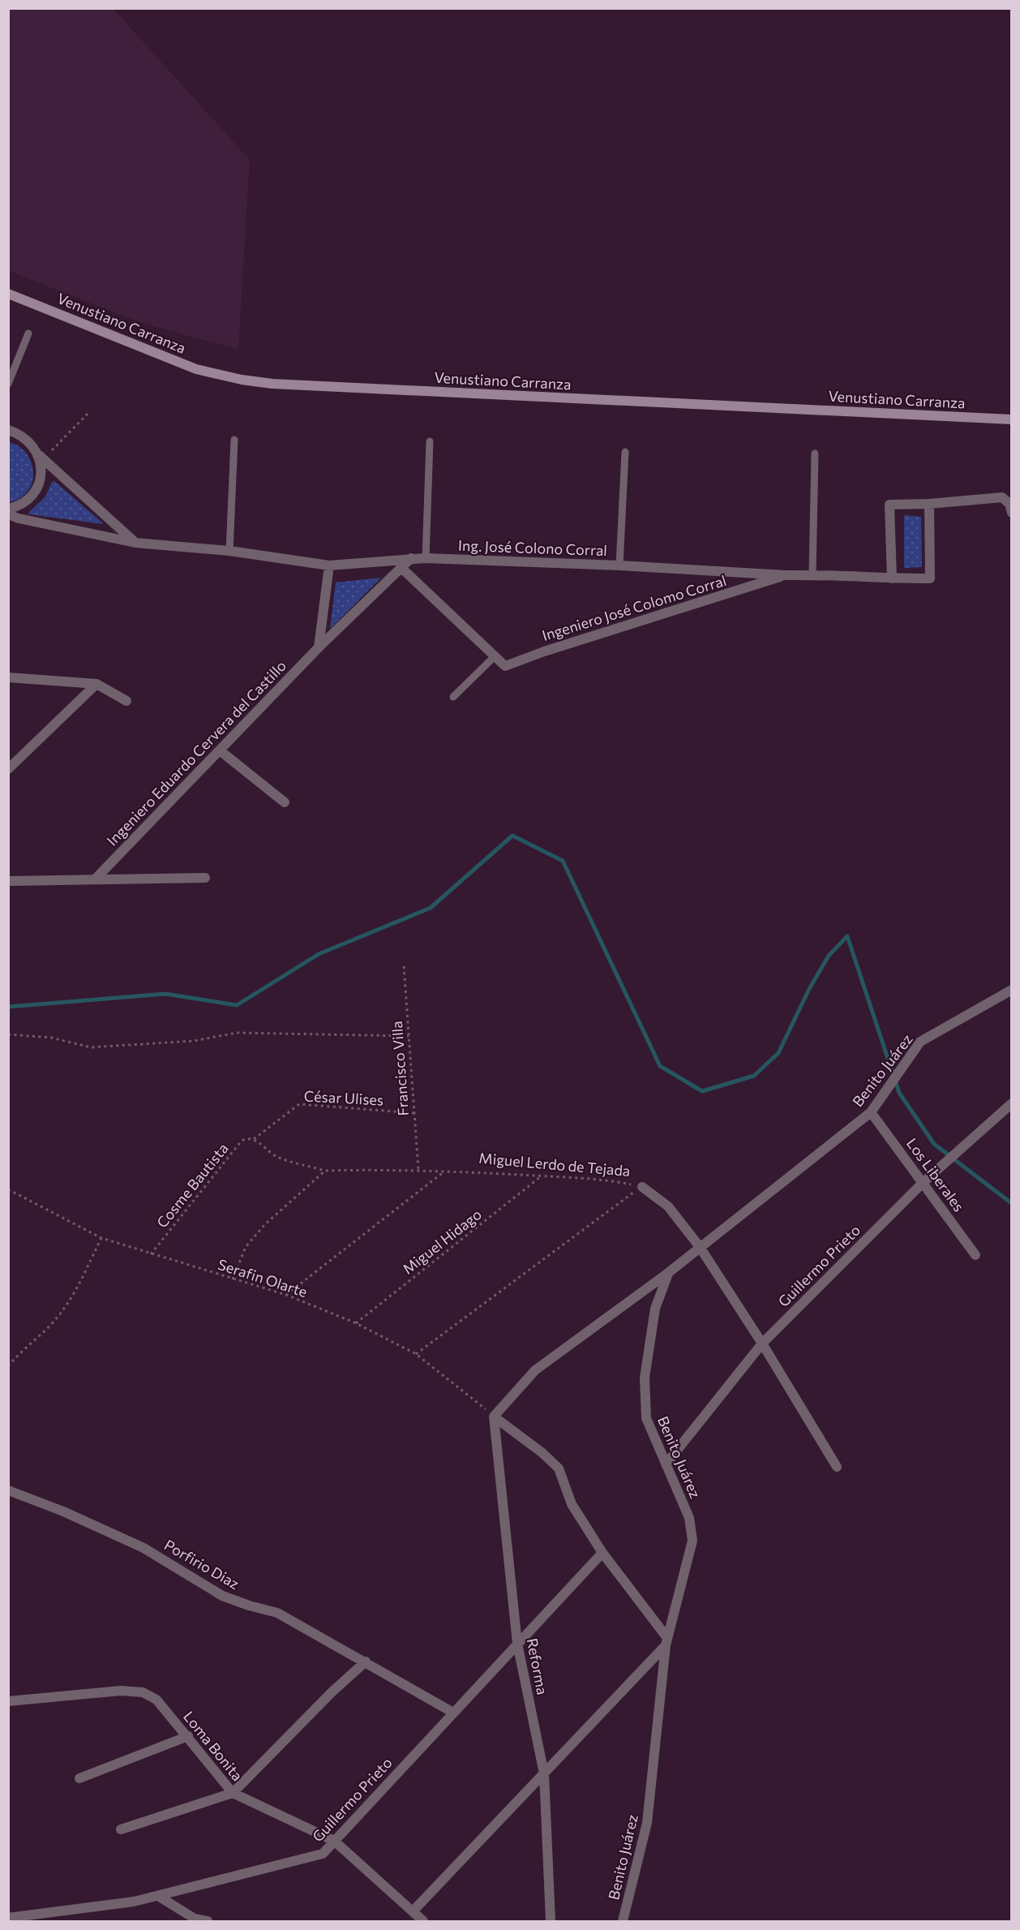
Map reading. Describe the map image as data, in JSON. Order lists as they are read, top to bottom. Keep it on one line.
{"streets":{"main road":["Venustiano Carranza"],"street":["Ing. José Colono Corral","Ingeniero José Colomo Corral","Ingeniero Eduardo Cervera del Castillo","Benito Juárez","Miguel Lerdo de Tejada","Los Liberales","Guillermo Prieto","Porfirio Diaz","Reforma","Loma Bonita"],"path":["Francisco Villa","César Ulises","Cosme Bautista","Miguel Hidago","Serafin Olarte"]},"crossings":[["Ing. José Colono Corral","Ingeniero José Colomo Corral"],["Ing. José Colono Corral","Ingeniero Eduardo Cervera del Castillo"],["Ingeniero José Colomo Corral","Ingeniero Eduardo Cervera del Castillo"],["Francisco Villa","César Ulises"],["Francisco Villa","Miguel Lerdo de Tejada"],["Benito Juárez","Miguel Lerdo de Tejada"],["Benito Juárez","Los Liberales"],["Benito Juárez","Guillermo Prieto"],["César Ulises","Miguel Lerdo de Tejada"],["César Ulises","Cosme Bautista"],["Miguel Lerdo de Tejada","Cosme Bautista"],["Miguel Lerdo de Tejada","Miguel Hidago"],["Miguel Lerdo de Tejada","Guillermo Prieto"],["Los Liberales","Guillermo Prieto"],["Cosme Bautista","Serafin Olarte"],["Miguel Hidago","Serafin Olarte"],["Guillermo Prieto","Porfirio Diaz"],["Guillermo Prieto","Reforma"],["Guillermo Prieto","Loma Bonita"],["Serafin Olarte","Reforma"]]}
